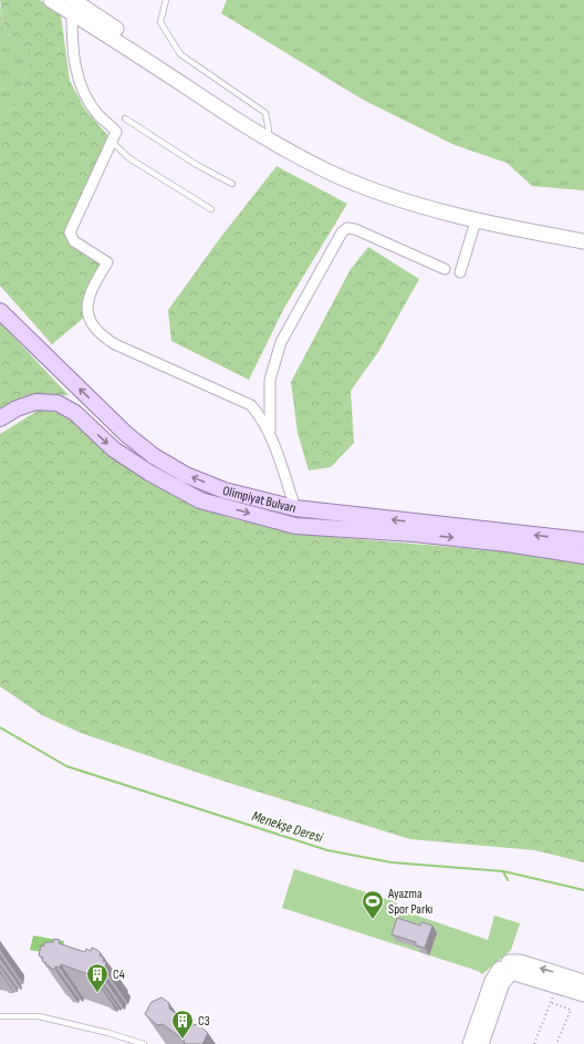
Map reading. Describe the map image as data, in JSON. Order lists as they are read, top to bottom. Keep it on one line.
{"streets":{"main road":["Olimpiyat Bulvarı"]},"water":["Menekşe Deresi"],"places":{"sports":["Ayazma Spor Parkı"],"building":["C4","C3"]}}
